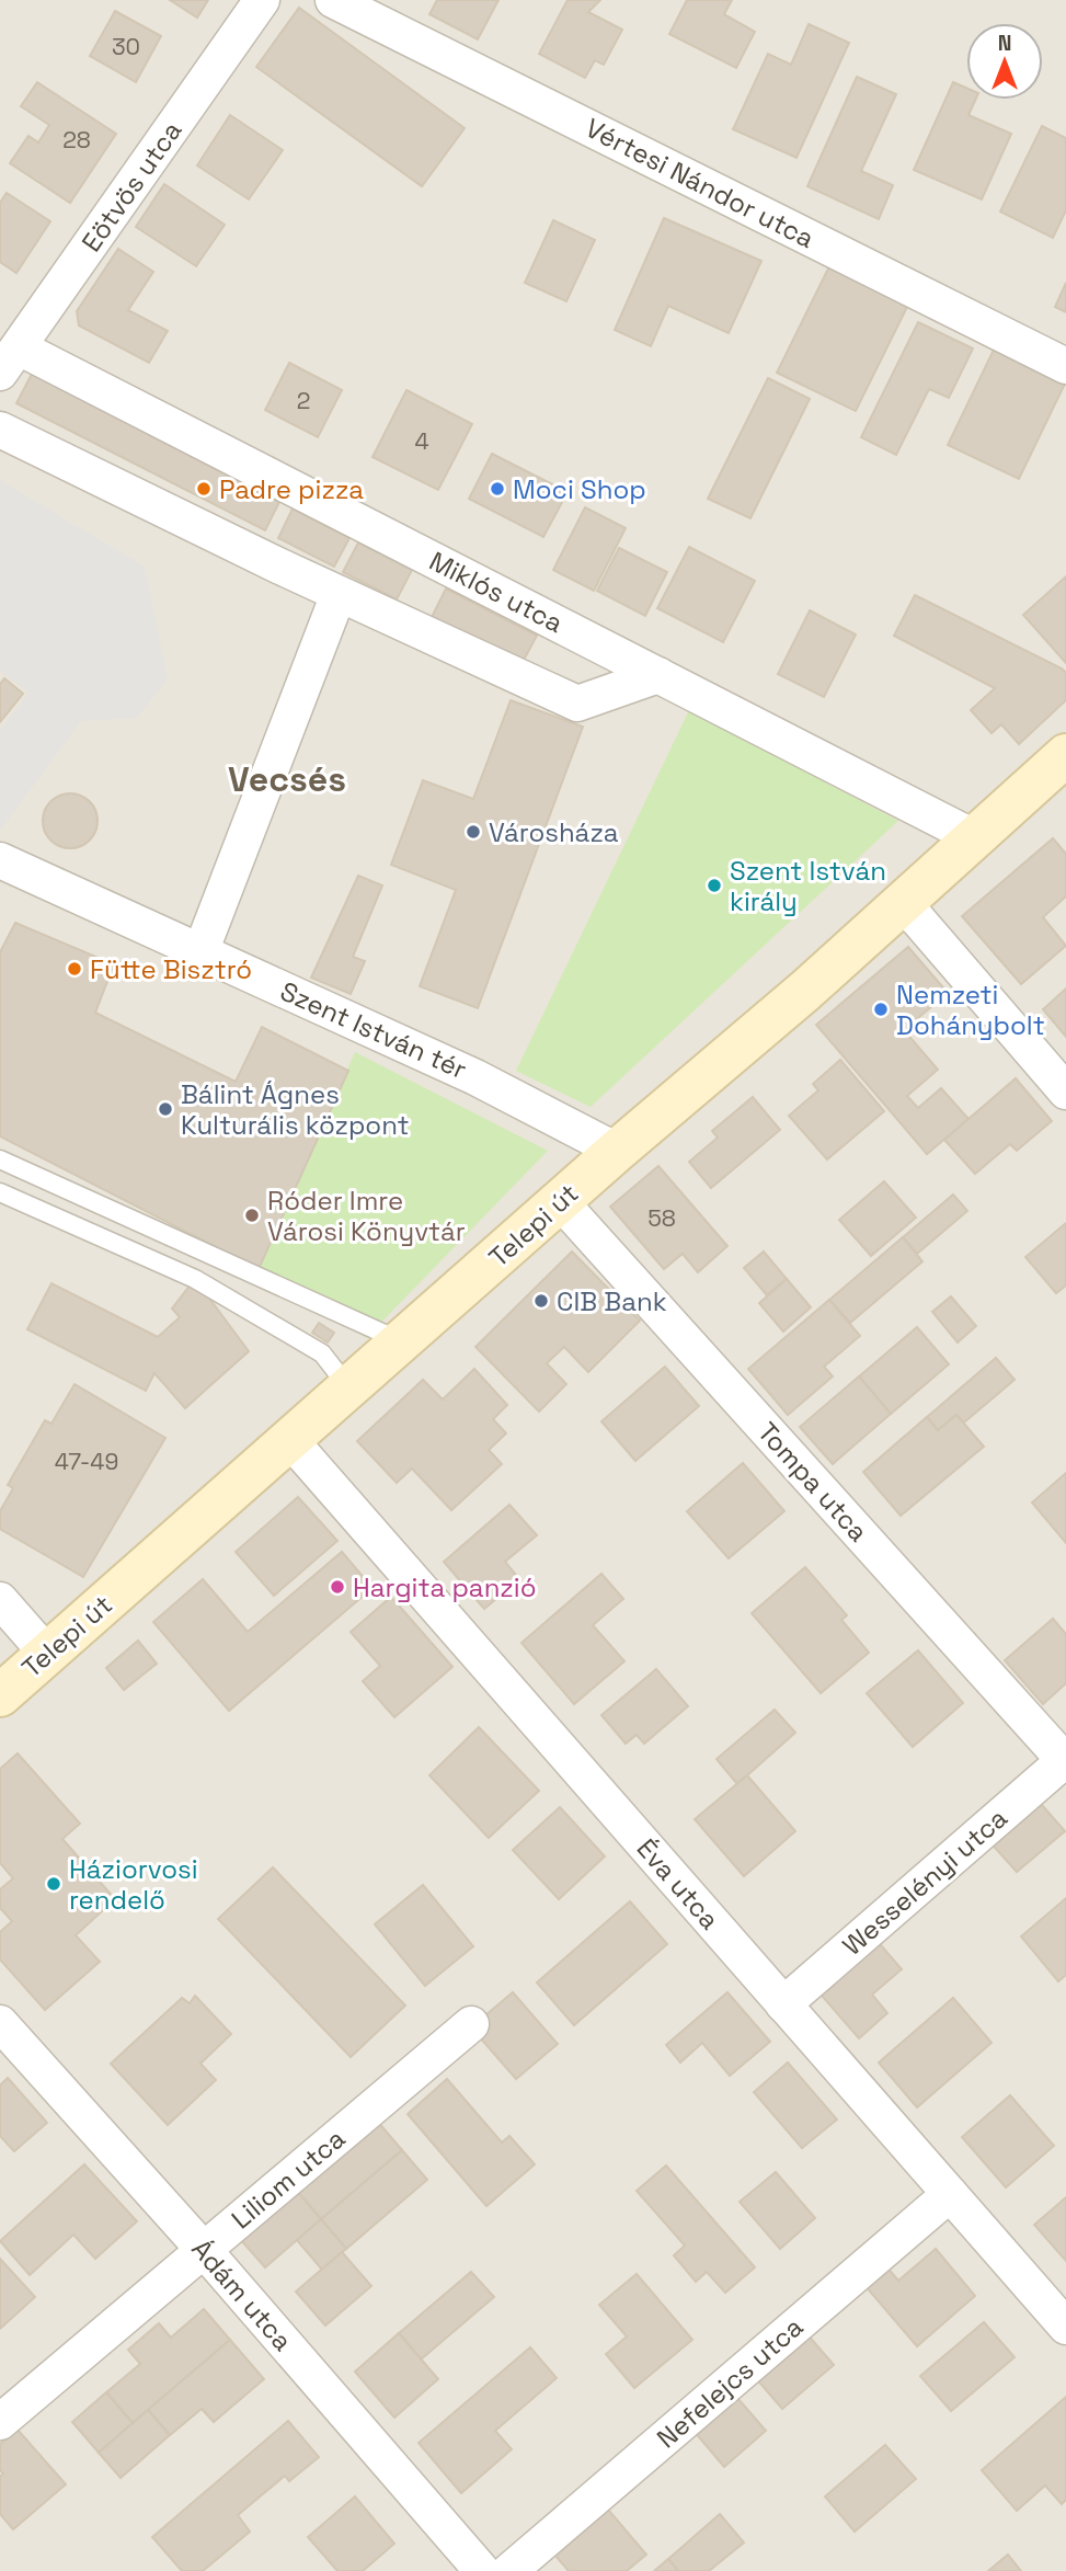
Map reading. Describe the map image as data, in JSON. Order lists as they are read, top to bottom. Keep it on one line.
{"streets":{"main road":["Telepi út"],"street":["Vértesi Nándor utca","Eötvös utca","Miklós utca","Szent István tér","Tompa utca","Wesselényi utca","Éva utca","Liliom utca","Ádám utca","Nefelejcs utca"]},"crossings":[["Eötvös utca","Miklós utca"],["Miklós utca","Telepi út"],["Szent István tér","Telepi út"],["Telepi út","Tompa utca"],["Telepi út","Éva utca"],["Tompa utca","Wesselényi utca"],["Wesselényi utca","Éva utca"],["Éva utca","Nefelejcs utca"],["Liliom utca","Ádám utca"]],"districts":["Vecsés"],"places":["Padre pizza","Moci Shop","Városháza","Szent István király","Fütte Bisztró","Nemzeti Dohánybolt","Bálint Ágnes Kulturális központ","Róder Imre Városi Könyvtár","CIB Bank","Hargita panzió","Háziorvosi rendelő"],"house_numbers":["30","28","2","4","58","47-49"],"north":"top"}
